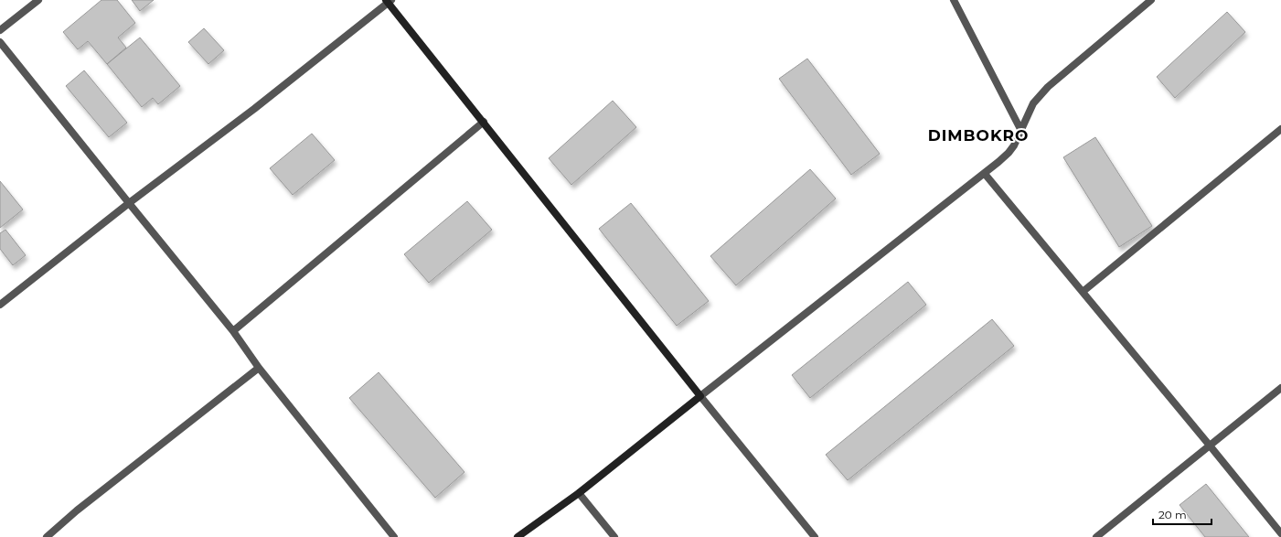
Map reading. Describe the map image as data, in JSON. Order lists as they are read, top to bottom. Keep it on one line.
{"districts":["DIMBOKRO"],"scale_bar":"20 m"}
